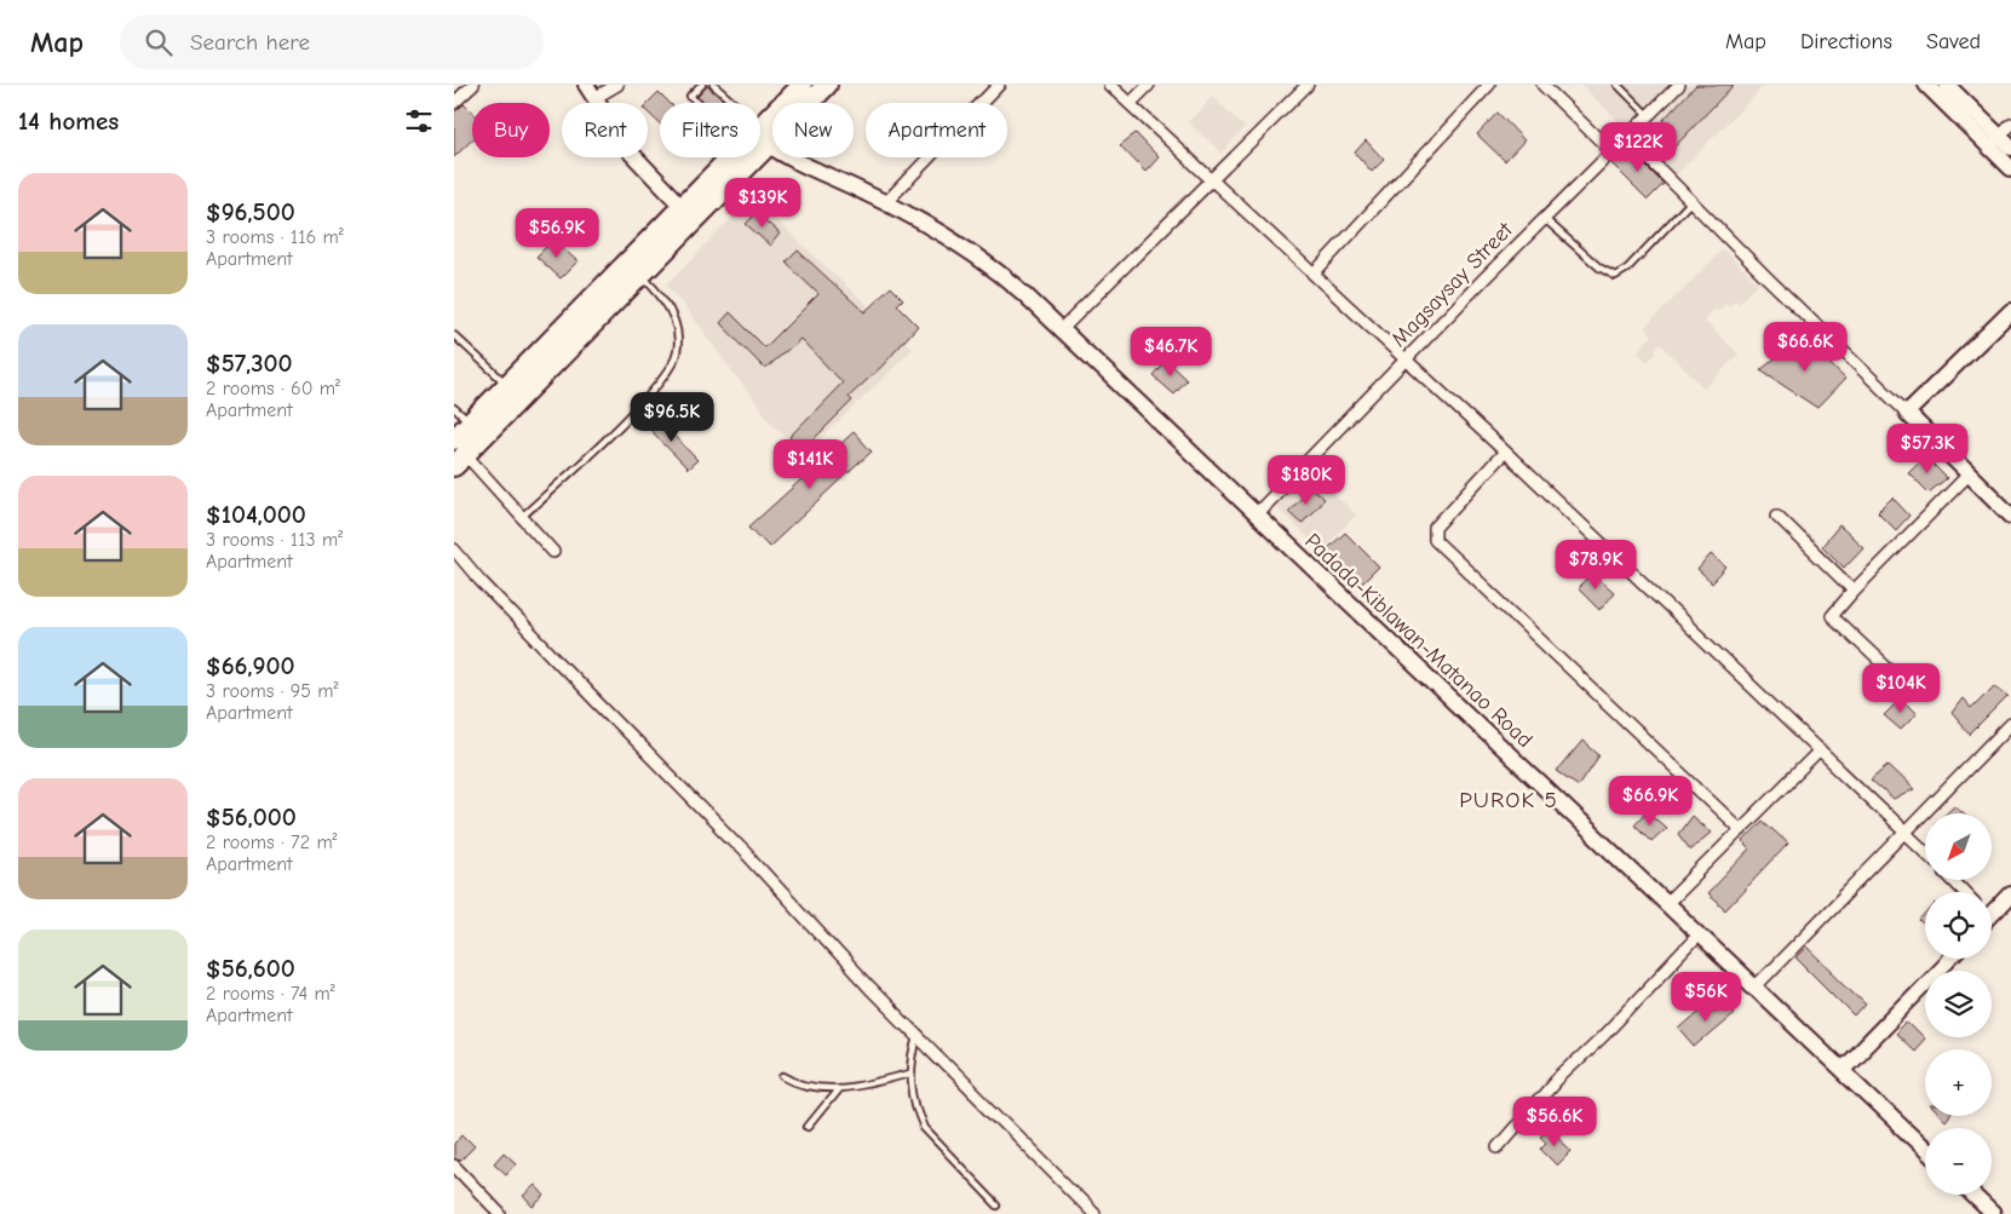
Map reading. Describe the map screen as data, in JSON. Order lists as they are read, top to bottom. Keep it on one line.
{"streets":{"main road":["Padada-Kiblawan-Matanao Road"],"street":["Magsaysay Street"]},"crossings":[["Magsaysay Street","Padada-Kiblawan-Matanao Road"]],"districts":["PUROK 5"],"north":"bottom left","page":{"header":"Map","search":"Search here","nav":["Map","Directions","Saved"],"heading":"14 homes","chip":["Buy","Rent","Filters","New","Apartment"],"price":["$122K","$139K","$56.9K","$66.6K","$46.7K","$96.5K","$57.3K","$141K","$180K","$78.9K","$104K","$66.9K","$56K","$56.6K"],"list":[{"name":"$96,500","note":"3 rooms · 116 m² · Apartment"},{"name":"$57,300","note":"2 rooms · 60 m² · Apartment"},{"name":"$104,000","note":"3 rooms · 113 m² · Apartment"},{"name":"$66,900","note":"3 rooms · 95 m² · Apartment"},{"name":"$56,000","note":"2 rooms · 72 m² · Apartment"},{"name":"$56,600","note":"2 rooms · 74 m² · Apartment"}],"map_buttons":["+","−"]}}
